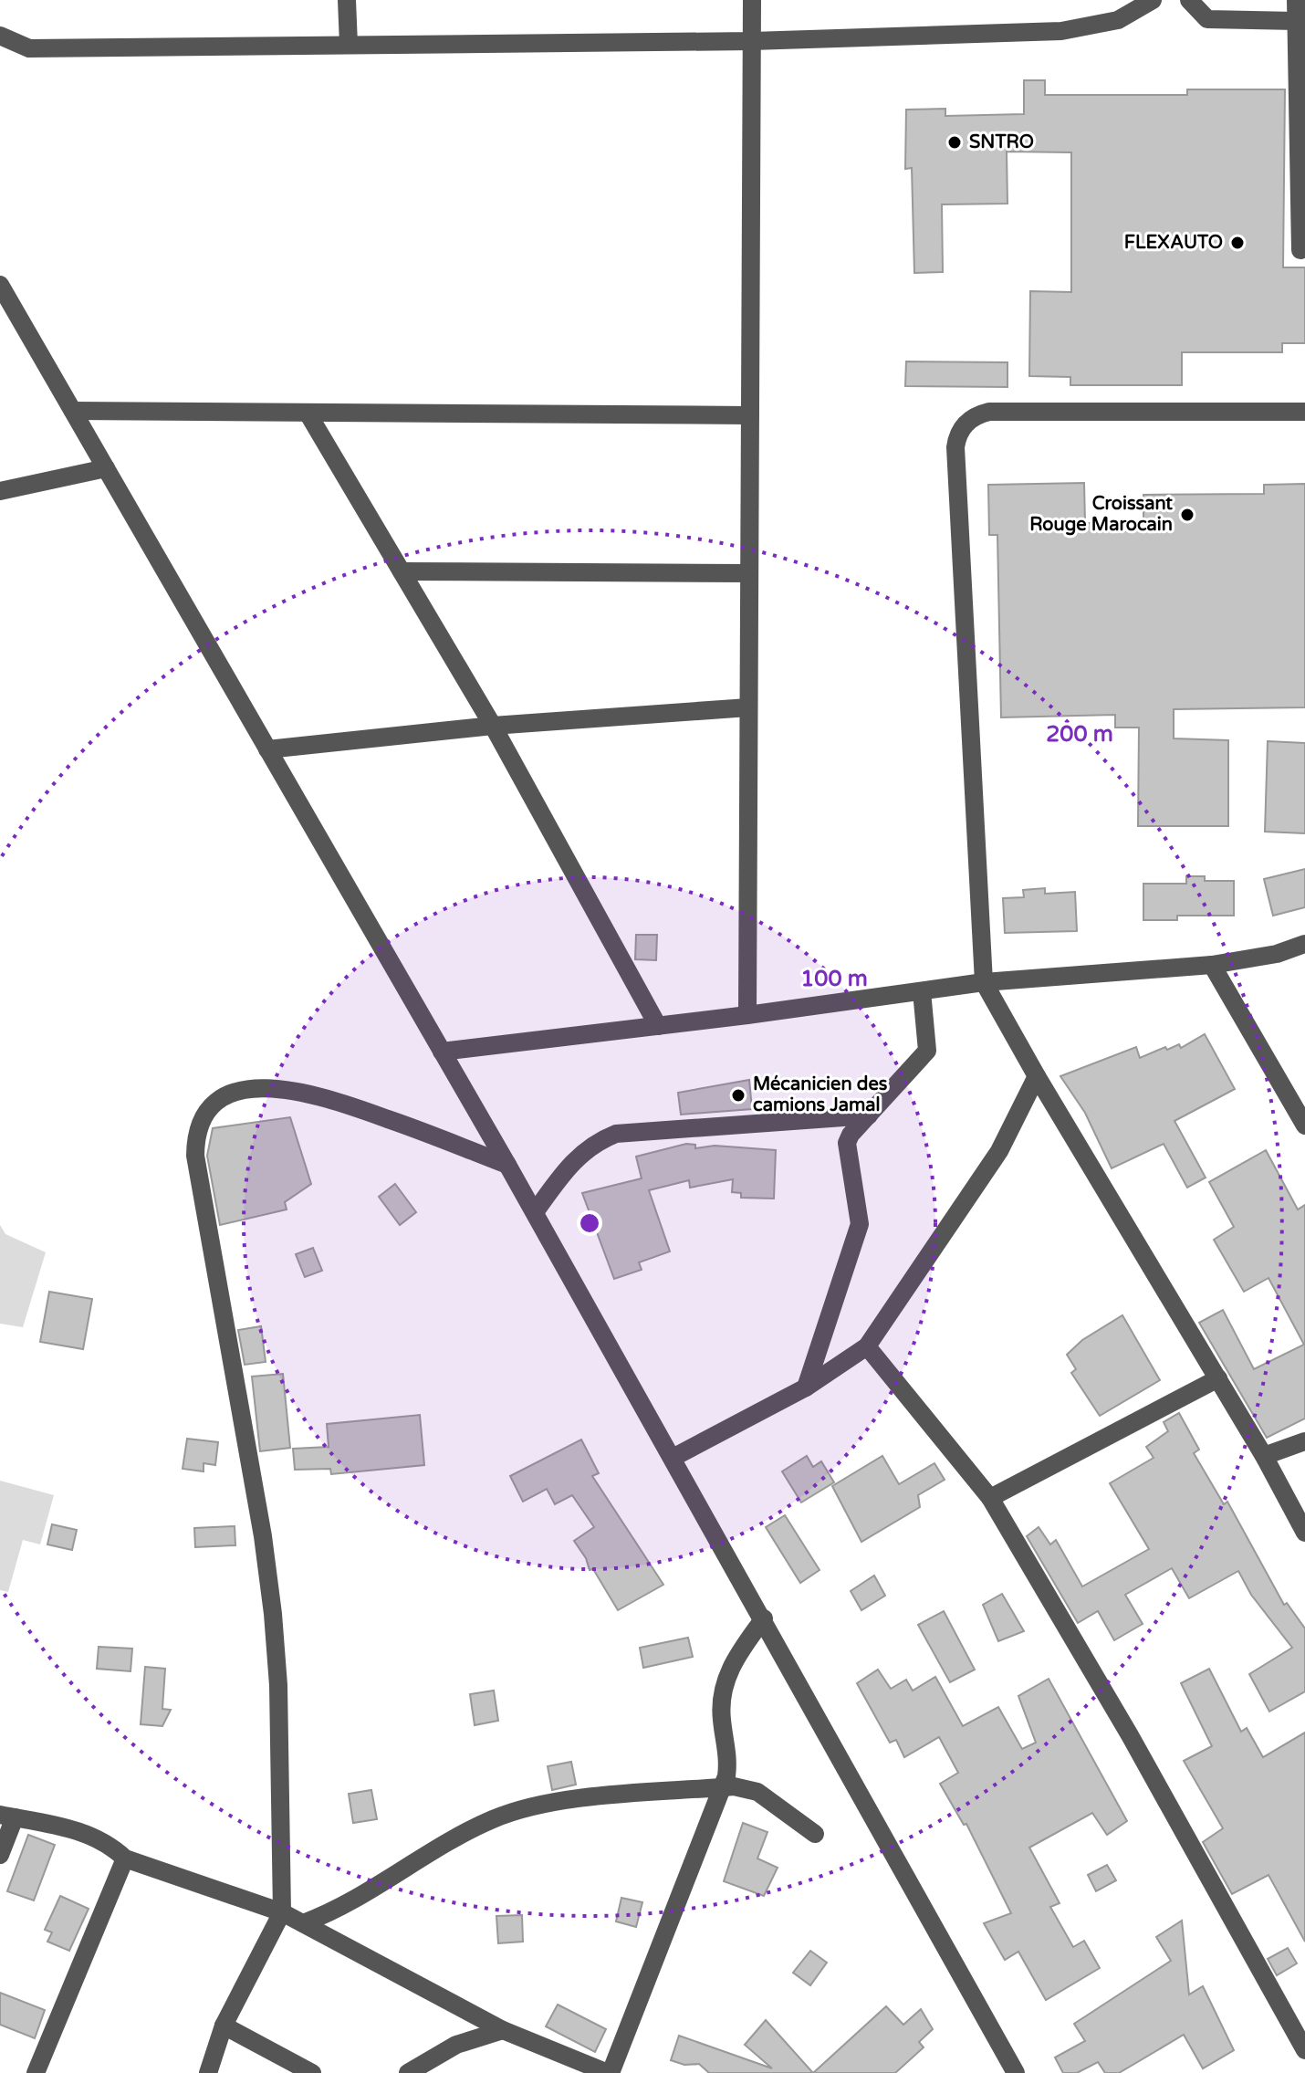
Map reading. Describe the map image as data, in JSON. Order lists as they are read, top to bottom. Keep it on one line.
{"places":["SNTRO","FLEXAUTO","Croissant Rouge Marocain","Mécanicien des camions Jamal"],"rings":["200 m","100 m"]}
